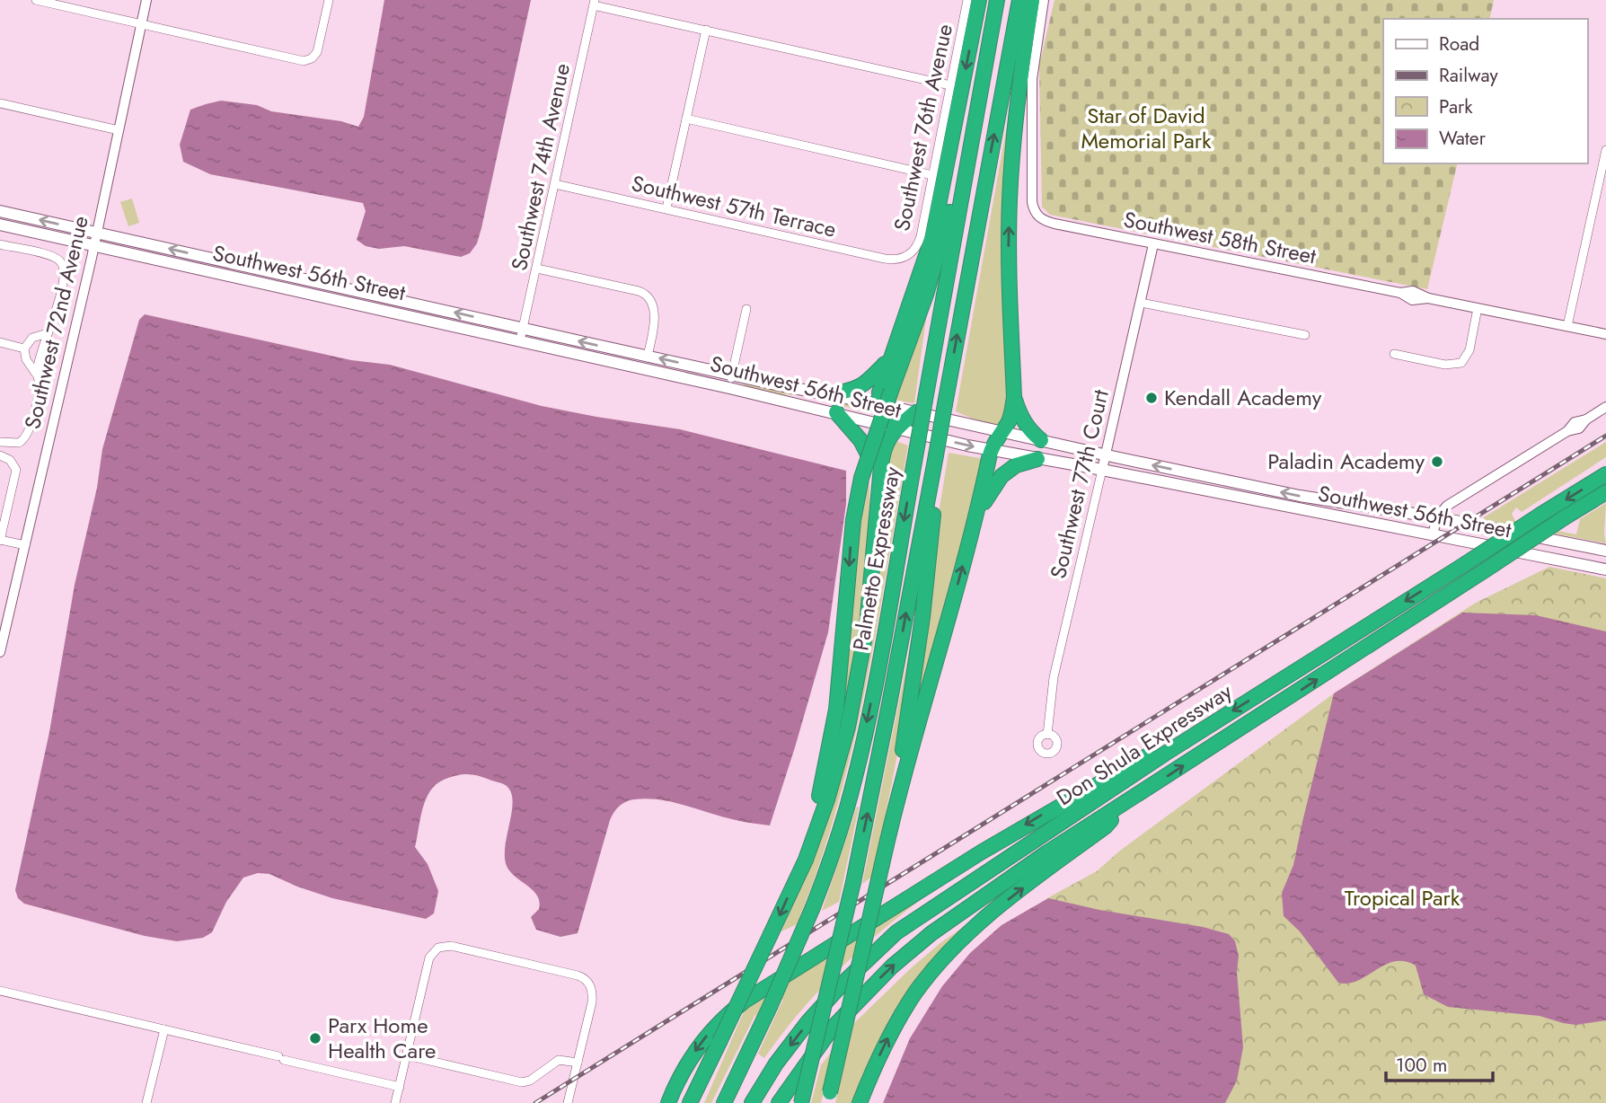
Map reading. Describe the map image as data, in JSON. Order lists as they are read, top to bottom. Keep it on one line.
{"streets":{"highway":["Palmetto Expressway","Don Shula Expressway"],"main road":["Southwest 56th Street"],"street":["Southwest 76th Avenue","Southwest 74th Avenue","Southwest 57th Terrace","Southwest 58th Street","Southwest 72nd Avenue","Southwest 77th Court"]},"crossings":[["Southwest 76th Avenue","Southwest 57th Terrace"],["Southwest 74th Avenue","Southwest 57th Terrace"],["Southwest 74th Avenue","Southwest 56th Street"],["Southwest 58th Street","Southwest 77th Court"],["Southwest 56th Street","Southwest 72nd Avenue"],["Southwest 56th Street","Southwest 77th Court"]],"parks":["Star of David Memorial Park","Tropical Park"],"places":["Kendall Academy","Paladin Academy","Parx Home Health Care"],"legend":["Road","Railway","Park","Water"],"scale_bar":"100 m"}
